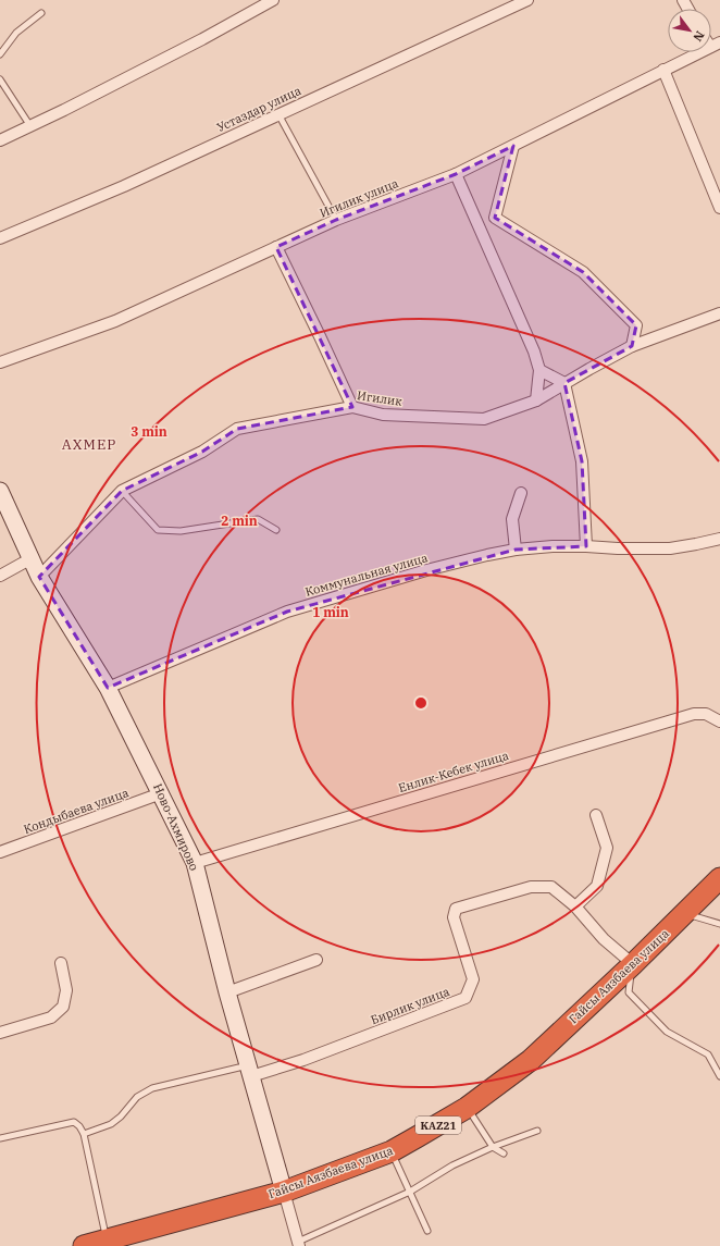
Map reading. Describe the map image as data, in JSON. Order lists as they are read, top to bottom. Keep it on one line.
{"streets":{"highway":["Гайсы Аязбаева улица","KAZ21"],"street":["Устаздар улица","Игилик улица","Игилик","Коммунальная улица","Енлик-Кебек улица","Кондыбаева улица","Ново-Ахмирово","Бирлик улица"]},"crossings":[["Игилик","Ново-Ахмирово"],["Коммунальная улица","Ново-Ахмирово"],["Енлик-Кебек улица","Ново-Ахмирово"],["Кондыбаева улица","Ново-Ахмирово"],["Ново-Ахмирово","Гайсы Аязбаева улица"],["Ново-Ахмирово","Бирлик улица"],["Гайсы Аязбаева улица","Бирлик улица"]],"districts":["АХМЕР"],"north":"bottom right","rings":["3 min","2 min","1 min"]}
